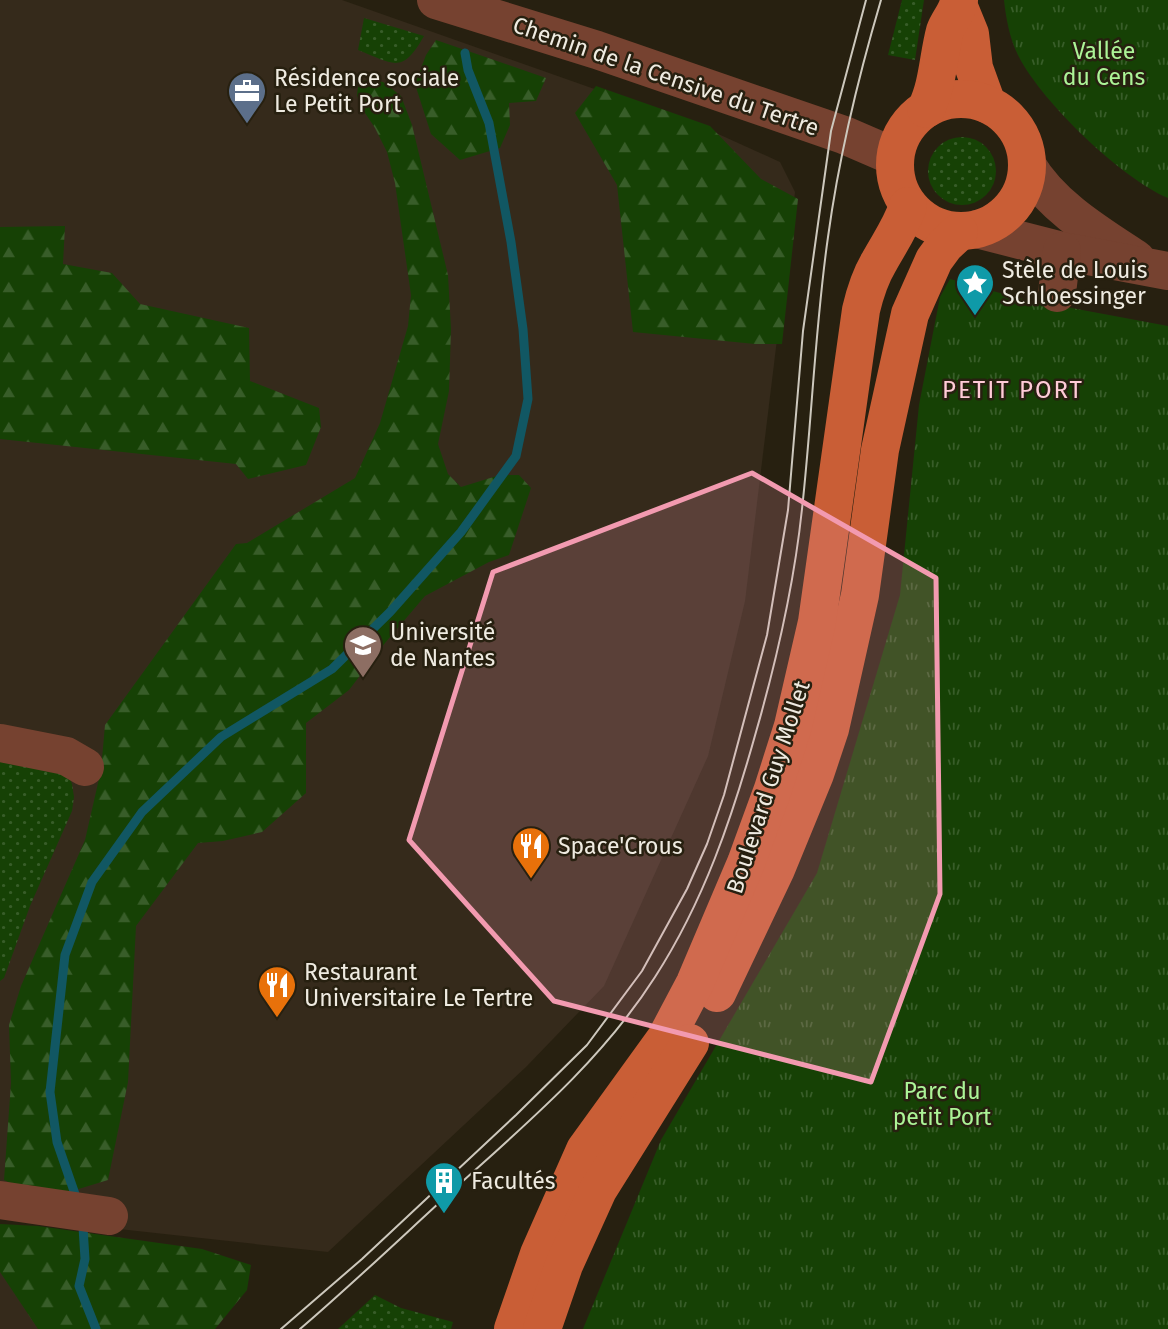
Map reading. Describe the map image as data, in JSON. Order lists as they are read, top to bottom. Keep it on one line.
{"streets":{"main road":["Boulevard Guy Mollet"],"street":["Chemin de la Censive du Tertre"]},"crossings":[["Chemin de la Censive du Tertre","Boulevard Guy Mollet"]],"districts":["PETIT PORT"],"parks":["Vallée du Cens","Parc du petit Port"],"places":{"office":["Résidence sociale Le Petit Port"],"place":["Stèle de Louis Schloessinger"],"school or university":["Université de Nantes"],"restaurant":["Space'Crous","Restaurant Universitaire Le Tertre"],"building":["Facultés"]}}
